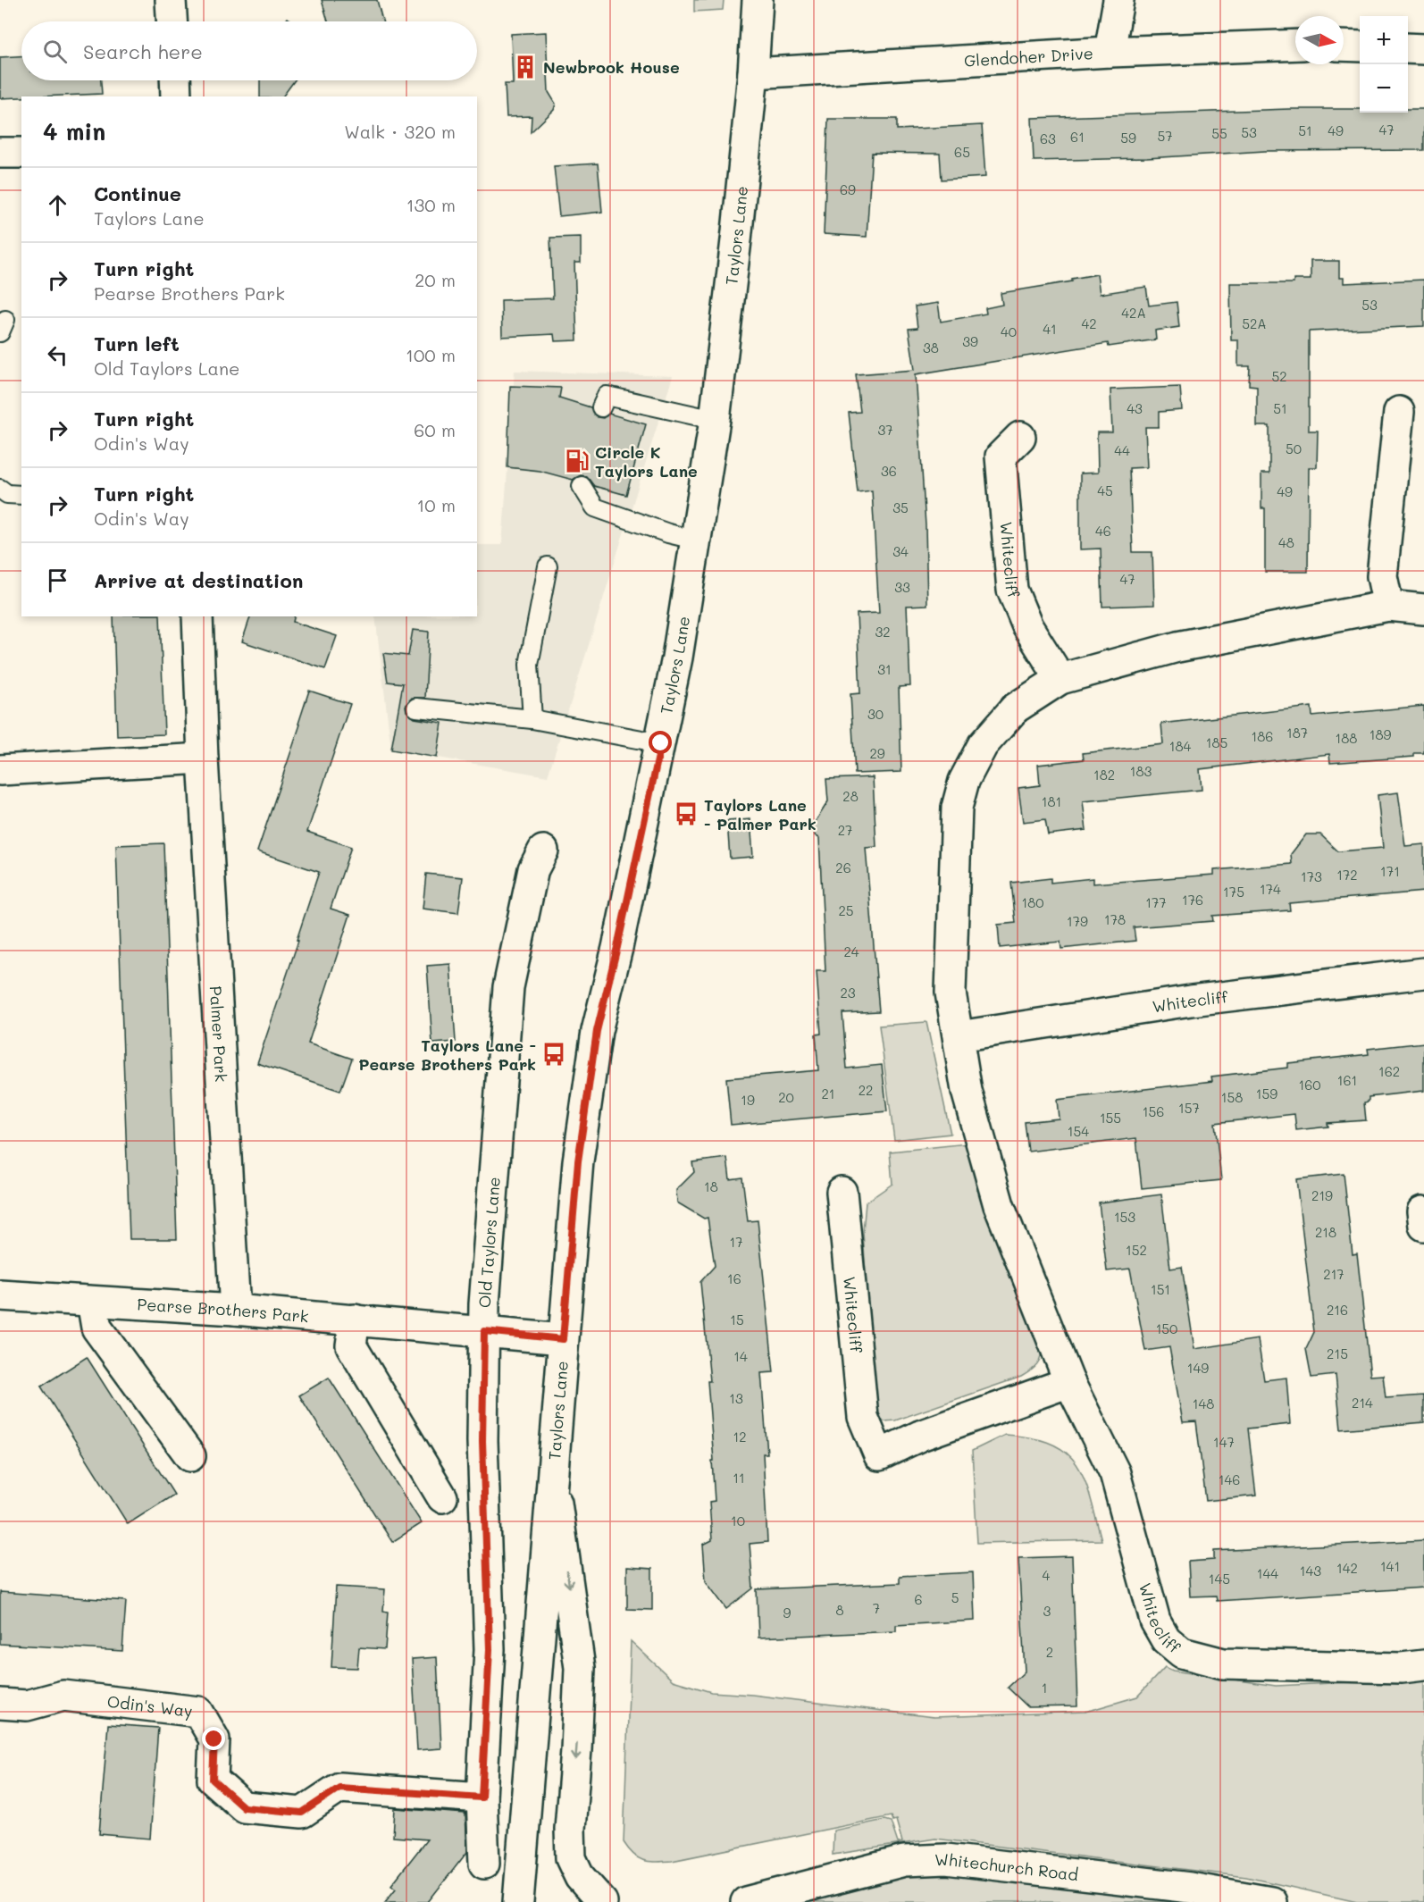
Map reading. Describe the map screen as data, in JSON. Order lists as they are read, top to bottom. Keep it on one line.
{"streets":{"street":["Glendoher Drive","Taylors Lane","Whitecliff","Palmer Park","Old Taylors Lane","Pearse Brothers Park","Odin's Way","Whitechurch Road"]},"crossings":[["Glendoher Drive","Taylors Lane"],["Taylors Lane","Pearse Brothers Park"],["Palmer Park","Pearse Brothers Park"],["Old Taylors Lane","Pearse Brothers Park"],["Old Taylors Lane","Odin's Way"]],"places":{"building":["Newbrook House"],"fuel station":["Circle K Taylors Lane"],"bus stop":["Taylors Lane - Palmer Park","Taylors Lane - Pearse Brothers Park"]},"house_numbers":["47","51","49","53","55","57","61","59","63","65","69","53","42A","42","52A","41","40","39","38","52","43","51","37","50","44","36","45","49","35","46","48","34","47","33","32","31","30","187","189","186","188","185","184","29","183","182","28","181","27","26","171","172","173","174","175","176","180","177","25","178","179","24","23","162","161","160","22","21","159","20","158","19","157","156","155","154","18","219","153","218","17","152","217","16","151","216","15","150","215","14","149","13","214","148","12","147","11","146","10","141","142","143","144","4","145","5","6","7","8","3","9","2","1"],"north":"right","page":{"map_buttons":["+","−"],"search":"Search here","heading":["4 min","Walk · 320 m"],"list":[["Continue","Taylors Lane","130 m"],["Turn right","Pearse Brothers Park","20 m"],["Turn left","Old Taylors Lane","100 m"],["Turn right","Odin's Way","60 m"],["Turn right","Odin's Way","10 m"],"Arrive at destination"]}}
